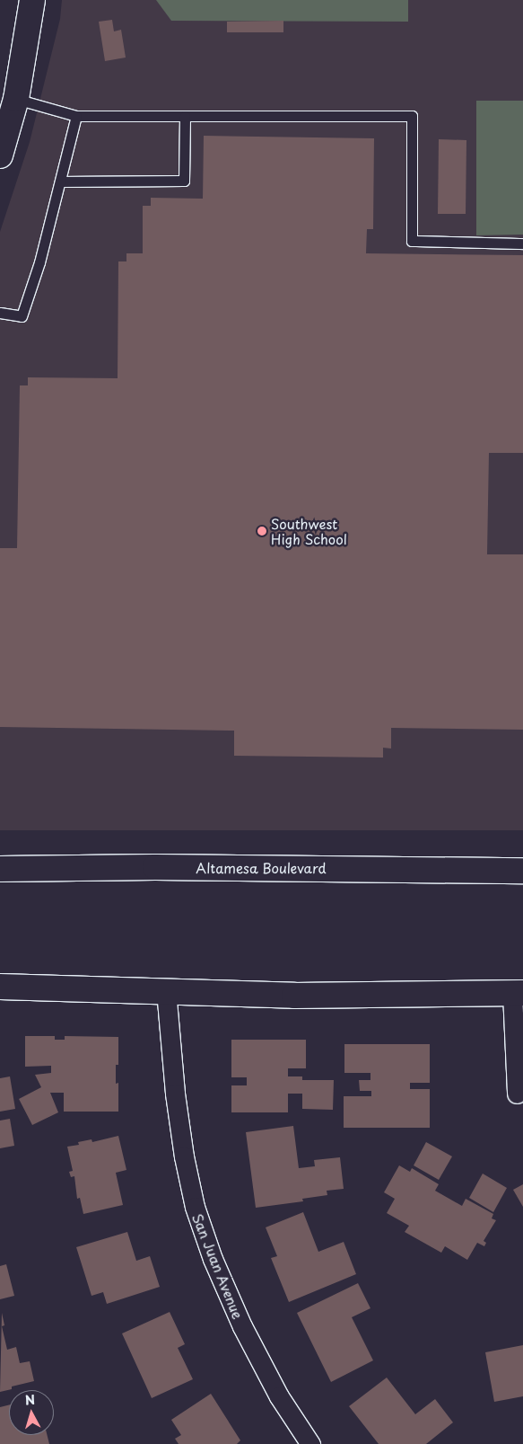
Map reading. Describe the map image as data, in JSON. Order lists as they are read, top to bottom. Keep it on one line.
{"streets":{"main road":["Altamesa Boulevard"],"street":["San Juan Avenue"]},"places":["Southwest High School"],"north":"top"}
